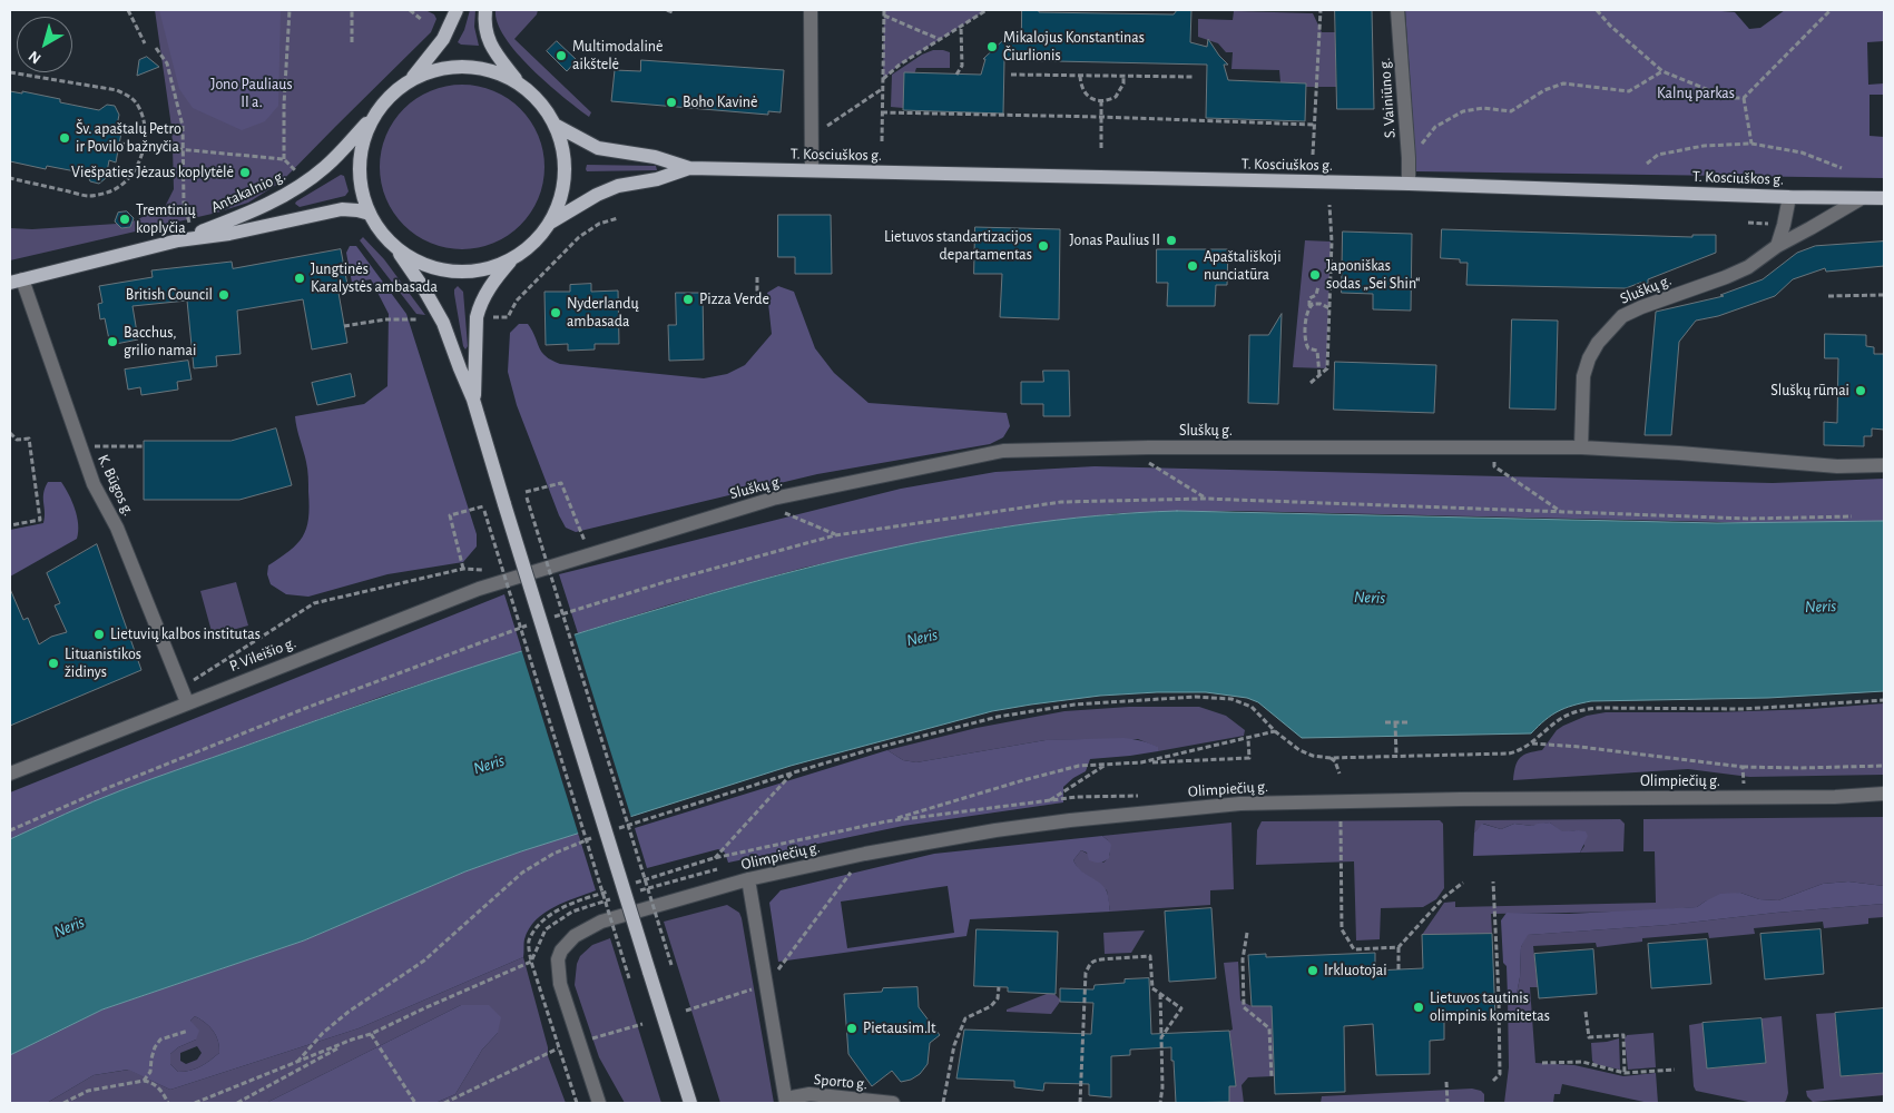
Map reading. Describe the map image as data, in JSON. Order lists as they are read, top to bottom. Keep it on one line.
{"streets":{"main road":["T. Kosciuškos g.","Antakalnio g."],"street":["S. Vainiūno g.","Sluškų g.","K. Būgos g.","P. Vileišio g.","Olimpiečių g.","Sporto g."]},"crossings":[["S. Vainiūno g.","T. Kosciuškos g."],["T. Kosciuškos g.","Sluškų g."],["Antakalnio g.","K. Būgos g."],["Sluškų g.","P. Vileišio g."],["K. Būgos g.","P. Vileišio g."]],"water":["Neris"],"parks":["Jono Pauliaus II a.","Kalnų parkas"],"places":["Mikalojus Konstantinas Čiurlionis","Multimodalinė aikštelė","Boho Kavinė","Šv. apaštalų Petro ir Povilo bažnyčia","Viešpaties Jėzaus koplytėlė","Tremtinių koplyčia","Jonas Paulius II","Lietuvos standartizacijos departamentas","Apaštališkoji nunciatūra","Japoniškas sodas „Sei Shin“","Jungtinės Karalystės ambasada","British Council","Pizza Verde","Nyderlandų ambasada","Bacchus, grilio namai","Sluškų rūmai","Lietuvių kalbos institutas","Lituanistikos židinys","Irkluotojai","Lietuvos tautinis olimpinis komitetas","Pietausim.lt"],"north":"bottom left"}
